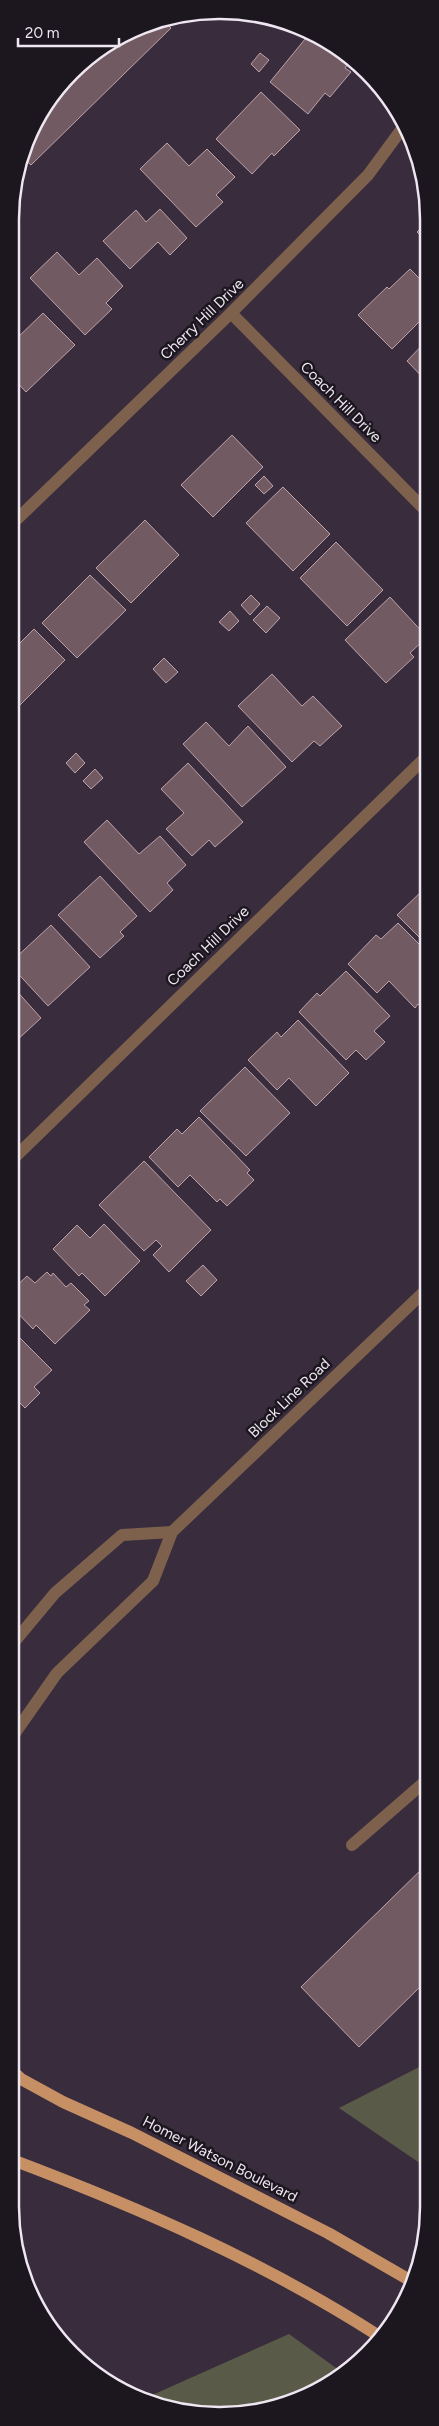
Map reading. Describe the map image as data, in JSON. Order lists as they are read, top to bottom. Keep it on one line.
{"streets":{"main road":["Homer Watson Boulevard"],"street":["Cherry Hill Drive","Coach Hill Drive","Block Line Road"]},"crossings":[["Cherry Hill Drive","Coach Hill Drive"]],"scale_bar":"20 m"}
